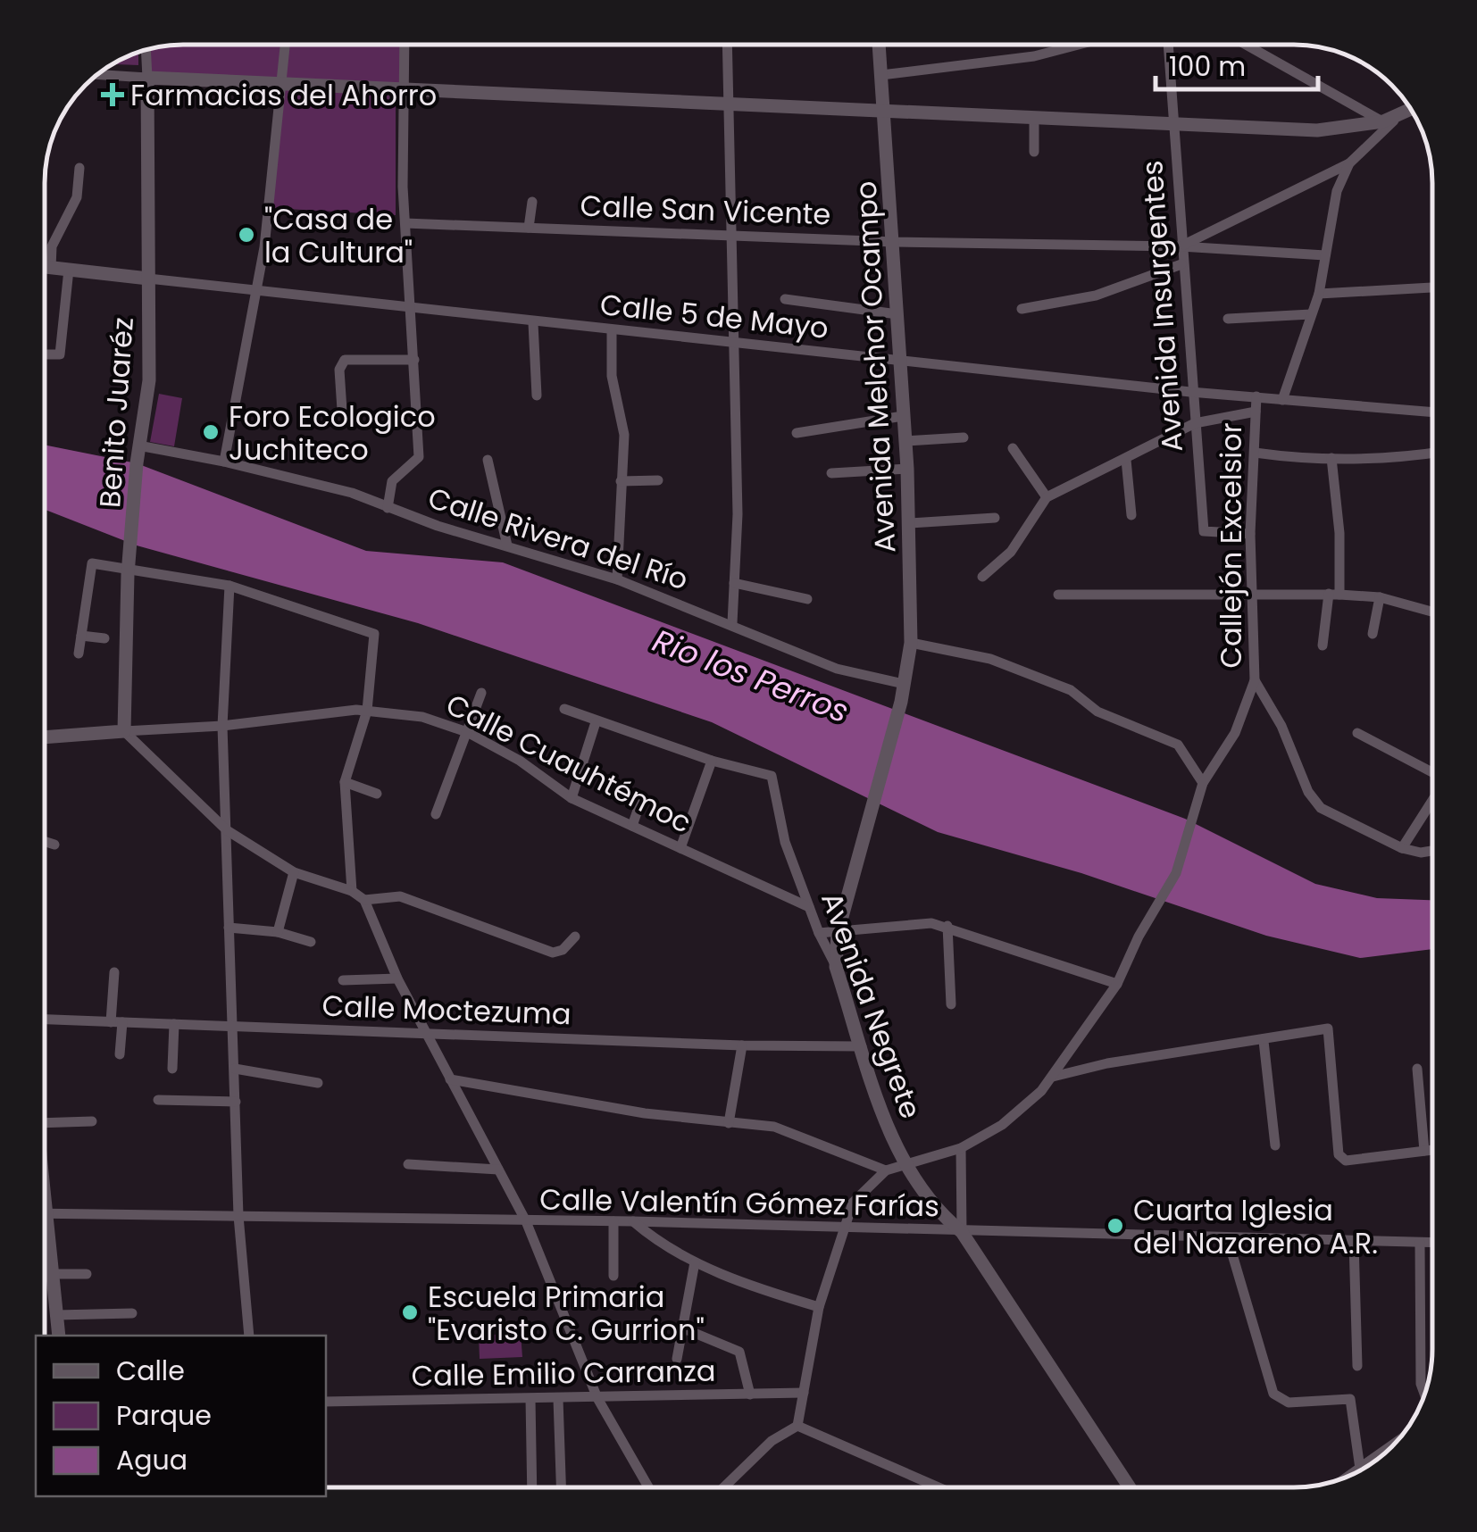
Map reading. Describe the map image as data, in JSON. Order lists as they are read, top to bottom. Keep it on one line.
{"streets":{"street":["Calle San Vicente","Avenida Insurgentes","Calle 5 de Mayo","Avenida Melchor Ocampo","Benito Juaréz","Calle Rivera del Río","Callejón Excelsior","Calle Cuauhtémoc","Avenida Negrete","Calle Moctezuma","Calle Valentín Gómez Farías","Calle Emilio Carranza"]},"crossings":[["Calle San Vicente","Avenida Insurgentes"],["Calle San Vicente","Avenida Melchor Ocampo"],["Calle San Vicente","Callejón Excelsior"],["Avenida Insurgentes","Calle 5 de Mayo"],["Avenida Insurgentes","Callejón Excelsior"],["Calle 5 de Mayo","Avenida Melchor Ocampo"],["Calle 5 de Mayo","Benito Juaréz"],["Calle 5 de Mayo","Callejón Excelsior"],["Avenida Melchor Ocampo","Calle Rivera del Río"],["Avenida Melchor Ocampo","Avenida Negrete"],["Benito Juaréz","Calle Rivera del Río"],["Benito Juaréz","Calle Cuauhtémoc"],["Callejón Excelsior","Avenida Negrete"],["Calle Cuauhtémoc","Avenida Negrete"],["Avenida Negrete","Calle Moctezuma"],["Avenida Negrete","Calle Valentín Gómez Farías"]],"water":["Rio los Perros"],"places":{"health":["Farmacias del Ahorro"],"other":["\"Casa de la Cultura\"","Foro Ecologico Juchiteco","Cuarta Iglesia del Nazareno A.R.","Escuela Primaria \"Evaristo C. Gurrion\""]},"legend":["Calle","Parque","Agua"],"scale_bar":"100 m"}
